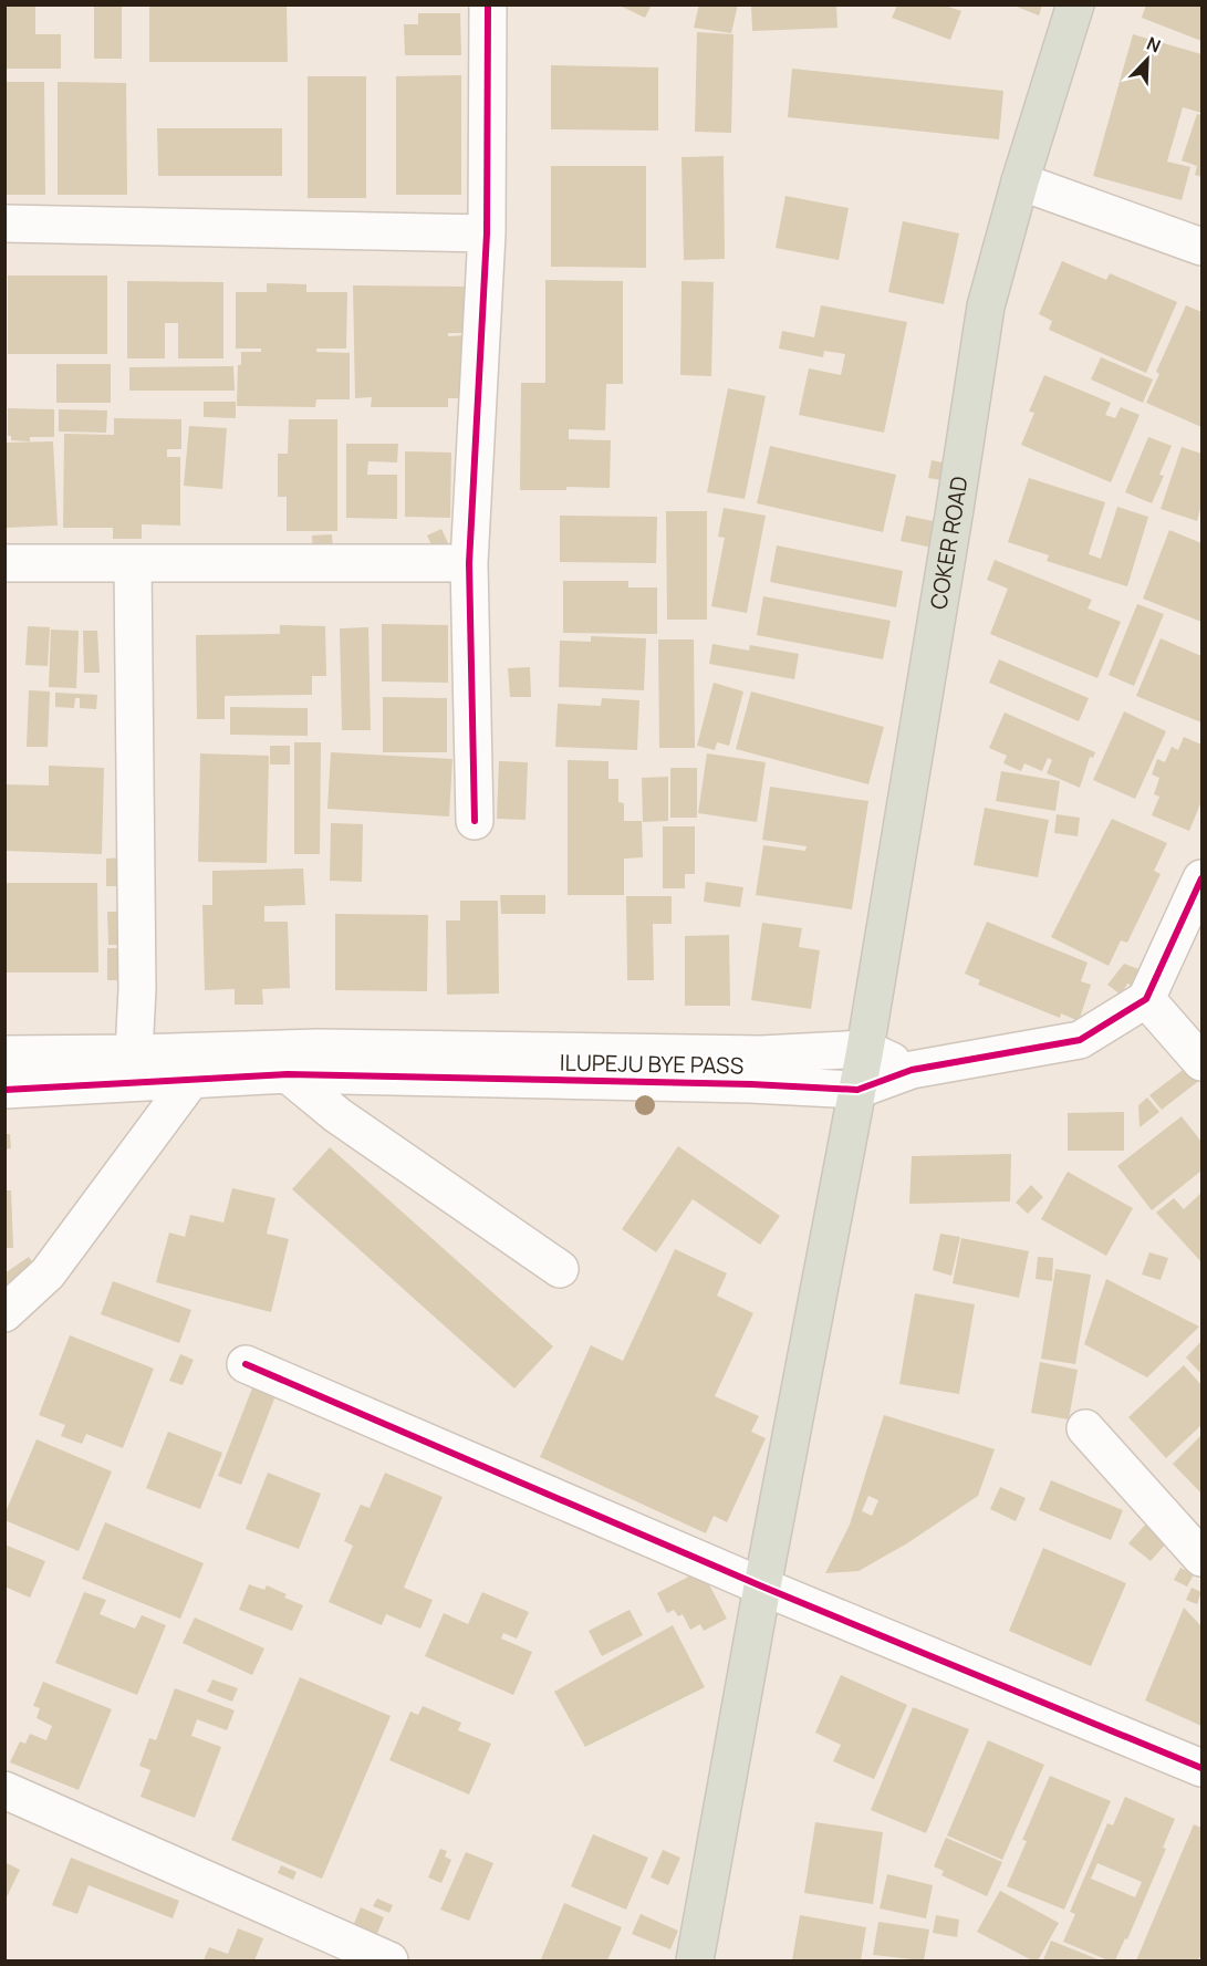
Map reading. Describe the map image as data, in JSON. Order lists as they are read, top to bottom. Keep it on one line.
{"streets":{"main road":["COKER ROAD"],"street":["ILUPEJU BYE PASS"]},"crossings":[["COKER ROAD","ILUPEJU BYE PASS"]],"north":"top right"}
